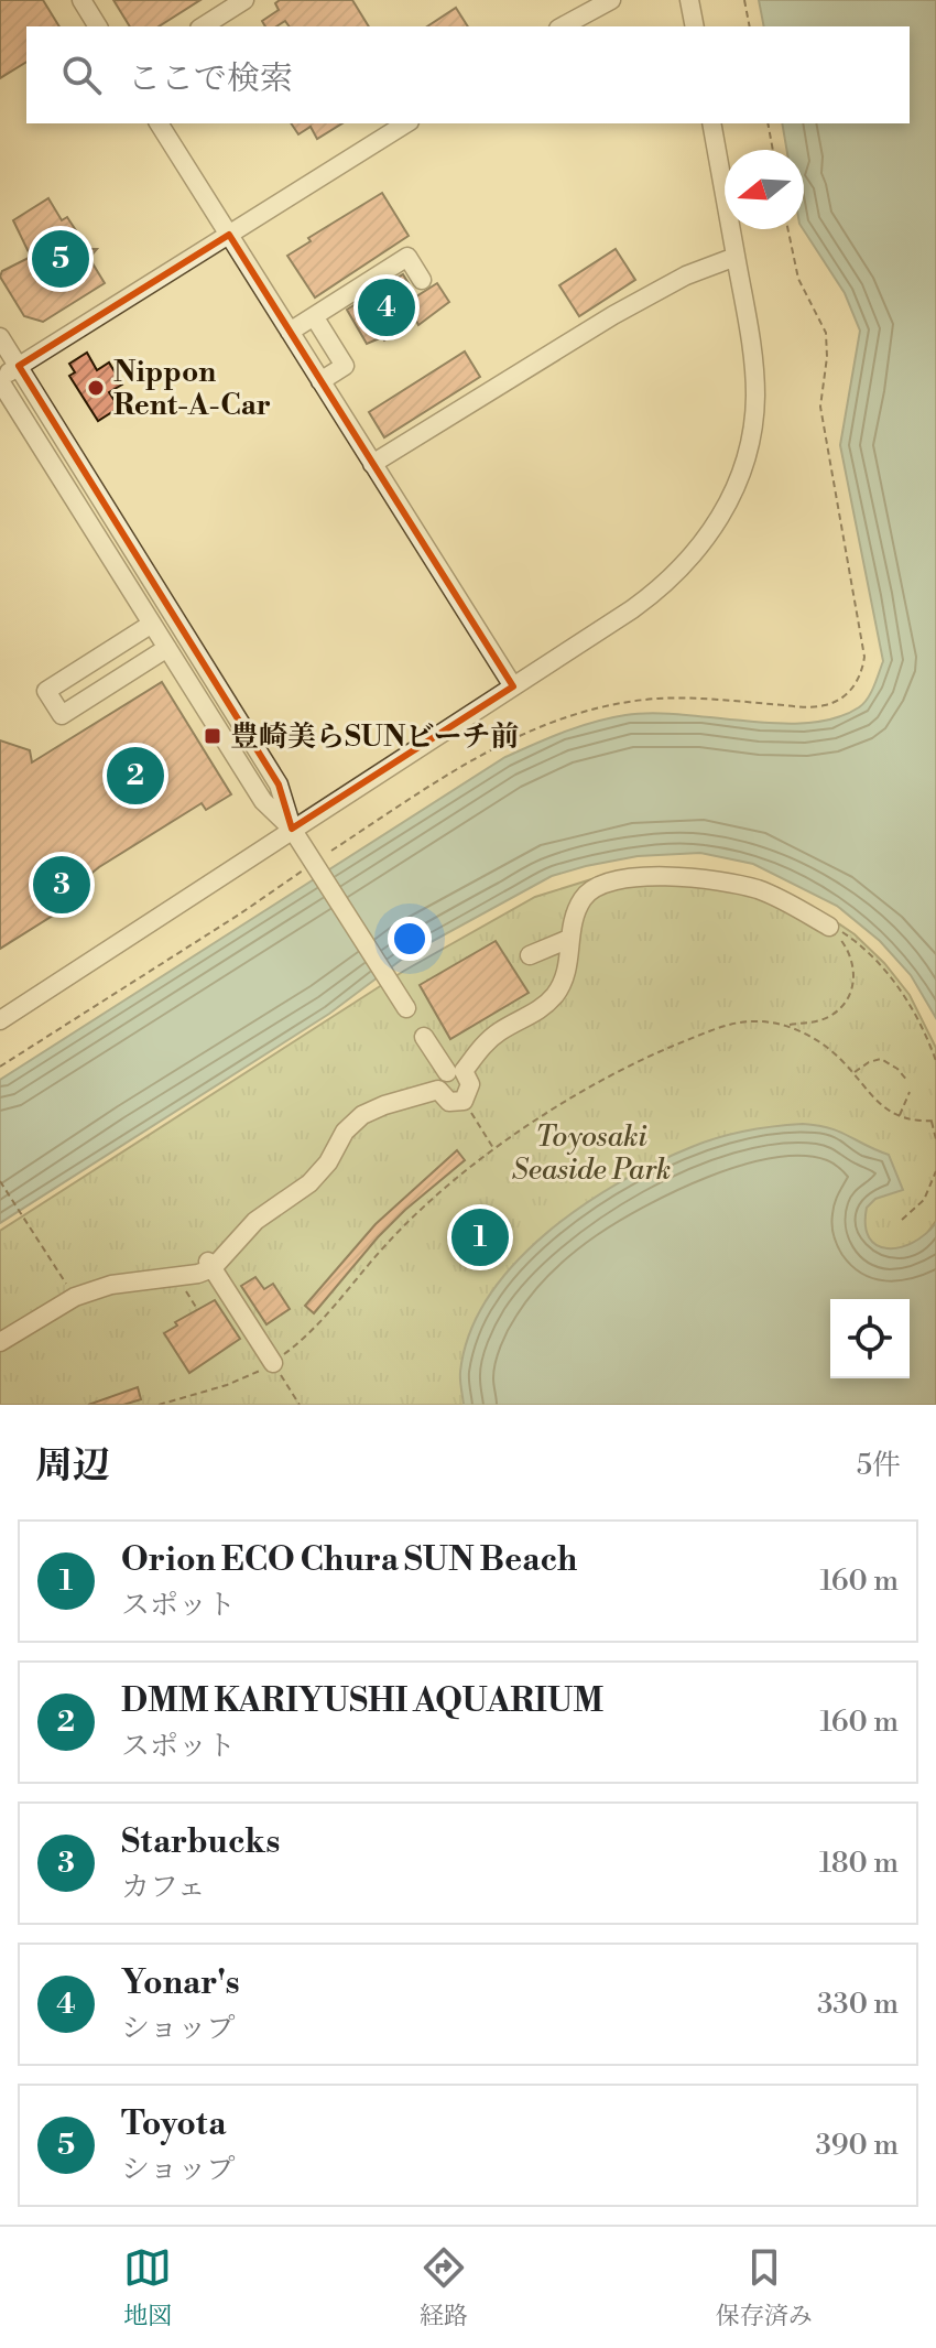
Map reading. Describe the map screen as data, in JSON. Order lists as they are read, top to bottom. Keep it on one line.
{"parks":["Toyosaki Seaside Park"],"places":{"other":["Nippon Rent-A-Car"],"transit":["豊崎美らSUNビーチ前"]},"north":"left","page":{"search":"ここで検索","pins":["5","4","2","3","1"],"heading":["周辺","5件"],"list":[{"mark":"1","name":"Orion ECO Chura SUN Beach","note":"スポット","value":"160 m"},{"mark":"2","name":"DMM KARIYUSHI AQUARIUM","note":"スポット","value":"160 m"},{"mark":"3","name":"Starbucks","note":"カフェ","value":"180 m"},{"mark":"4","name":"Yonar's","note":"ショップ","value":"330 m"},{"mark":"5","name":"Toyota","note":"ショップ","value":"390 m"}],"nav":["地図","経路","保存済み"]}}
